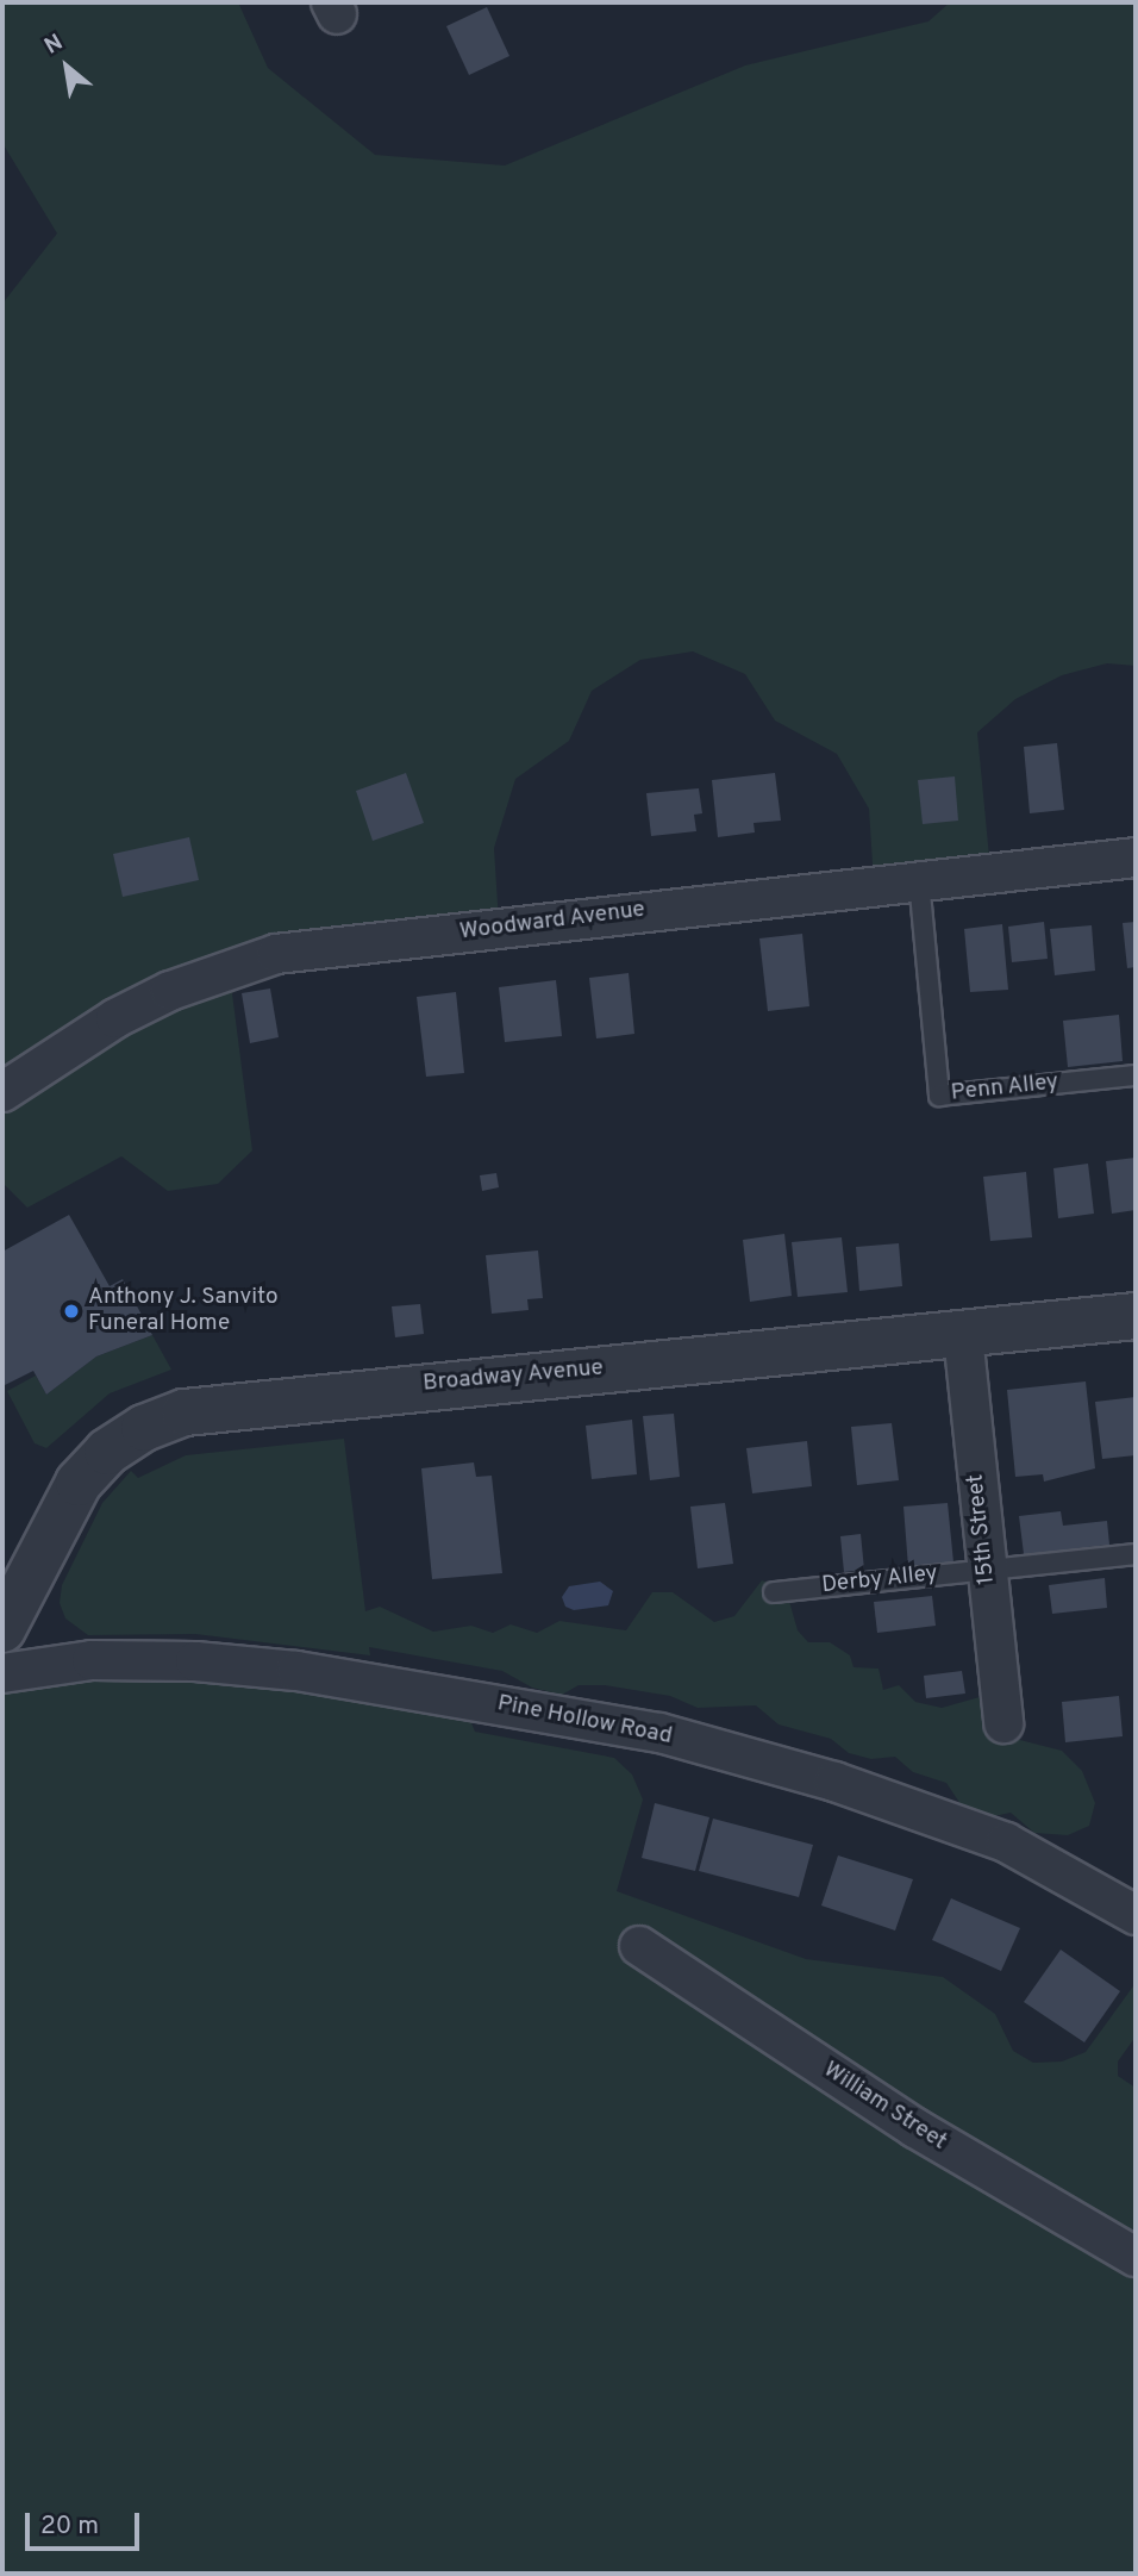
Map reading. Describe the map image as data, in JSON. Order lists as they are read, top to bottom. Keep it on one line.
{"streets":{"street":["Woodward Avenue","Broadway Avenue","15th Street","Pine Hollow Road","William Street"],"lane":["Penn Alley","Derby Alley"]},"crossings":[["Woodward Avenue","Penn Alley"],["Broadway Avenue","15th Street"],["15th Street","Derby Alley"]],"places":["Anthony J. Sanvito Funeral Home"],"scale_bar":"20 m","north":"top left"}
